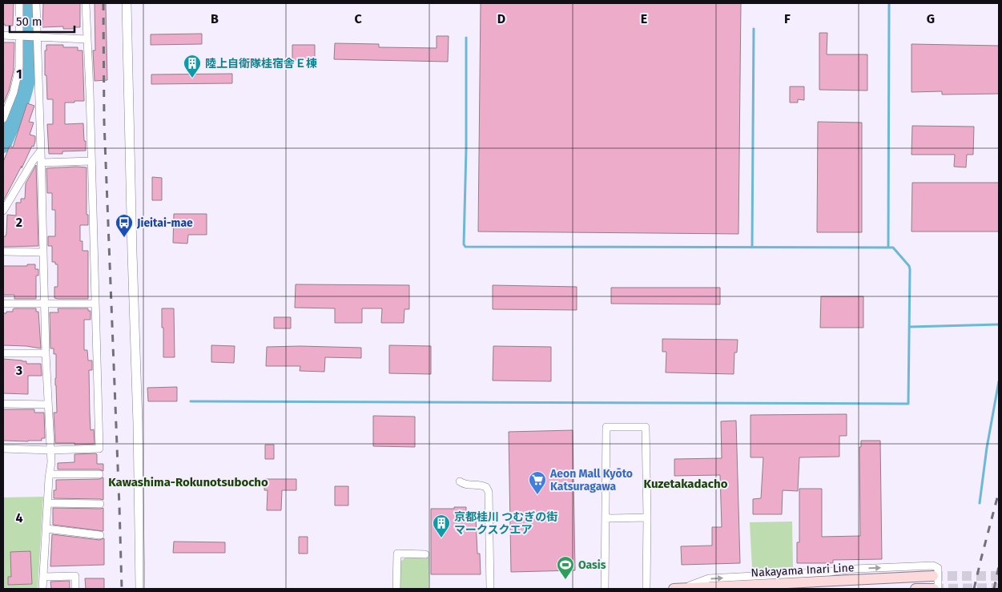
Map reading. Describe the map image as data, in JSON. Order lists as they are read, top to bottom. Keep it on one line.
{"streets":{"main road":["Nakayama Inari Line"]},"districts":["Kawashima-Rokunotsubocho","Kuzetakadacho"],"places":{"building":["陸上自衛隊桂宿舎Ｅ棟","京都桂川 つむぎの街 マークスクエア"],"bus stop":["Jieitai-mae"],"supermarket":["Aeon Mall Kyōto Katsuragawa"],"sports":["Oasis"]},"scale_bar":"50 m","grid":{"columns":["B","C","D","E","F","G"],"rows":["1","2","3","4"]}}
